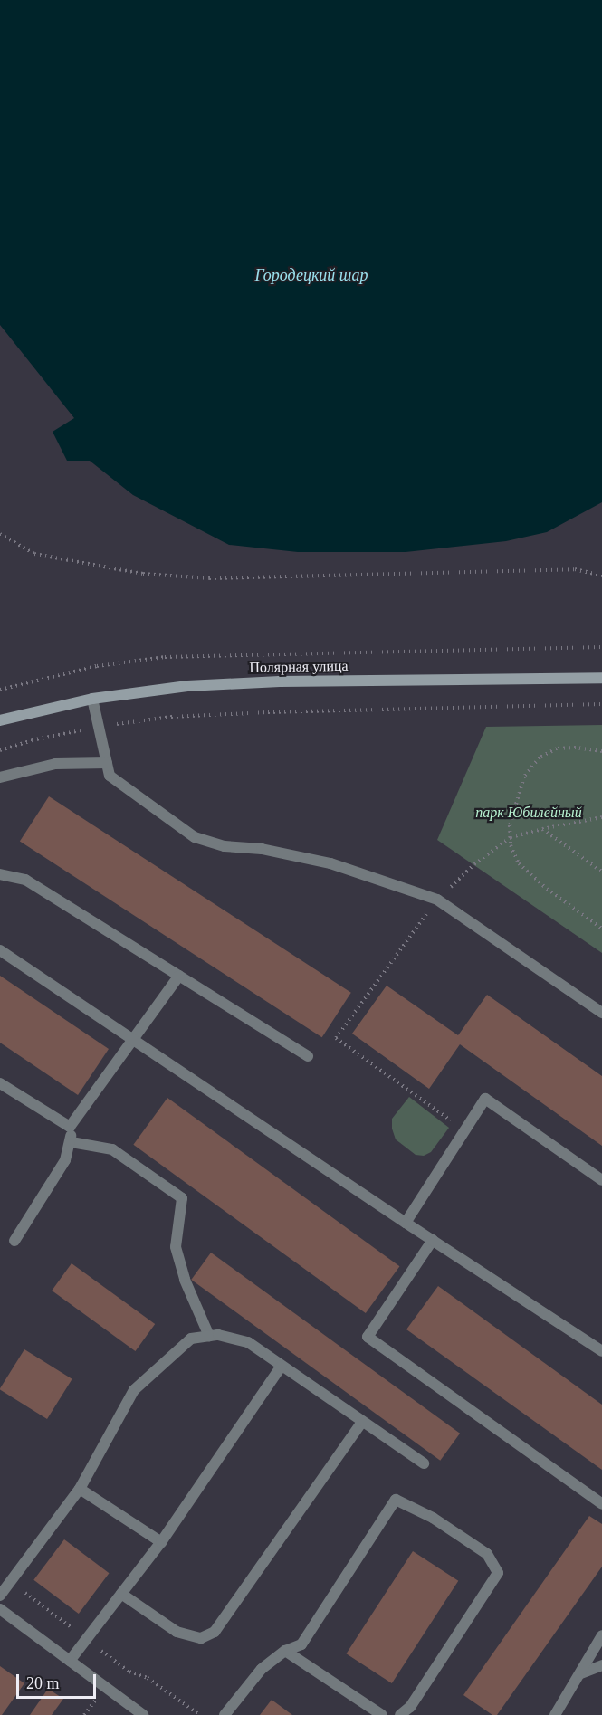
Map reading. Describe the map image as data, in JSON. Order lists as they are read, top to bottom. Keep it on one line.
{"streets":{"main road":["Полярная улица"]},"water":["Городецкий шар"],"parks":["парк Юбилейный"],"scale_bar":"20 m"}
